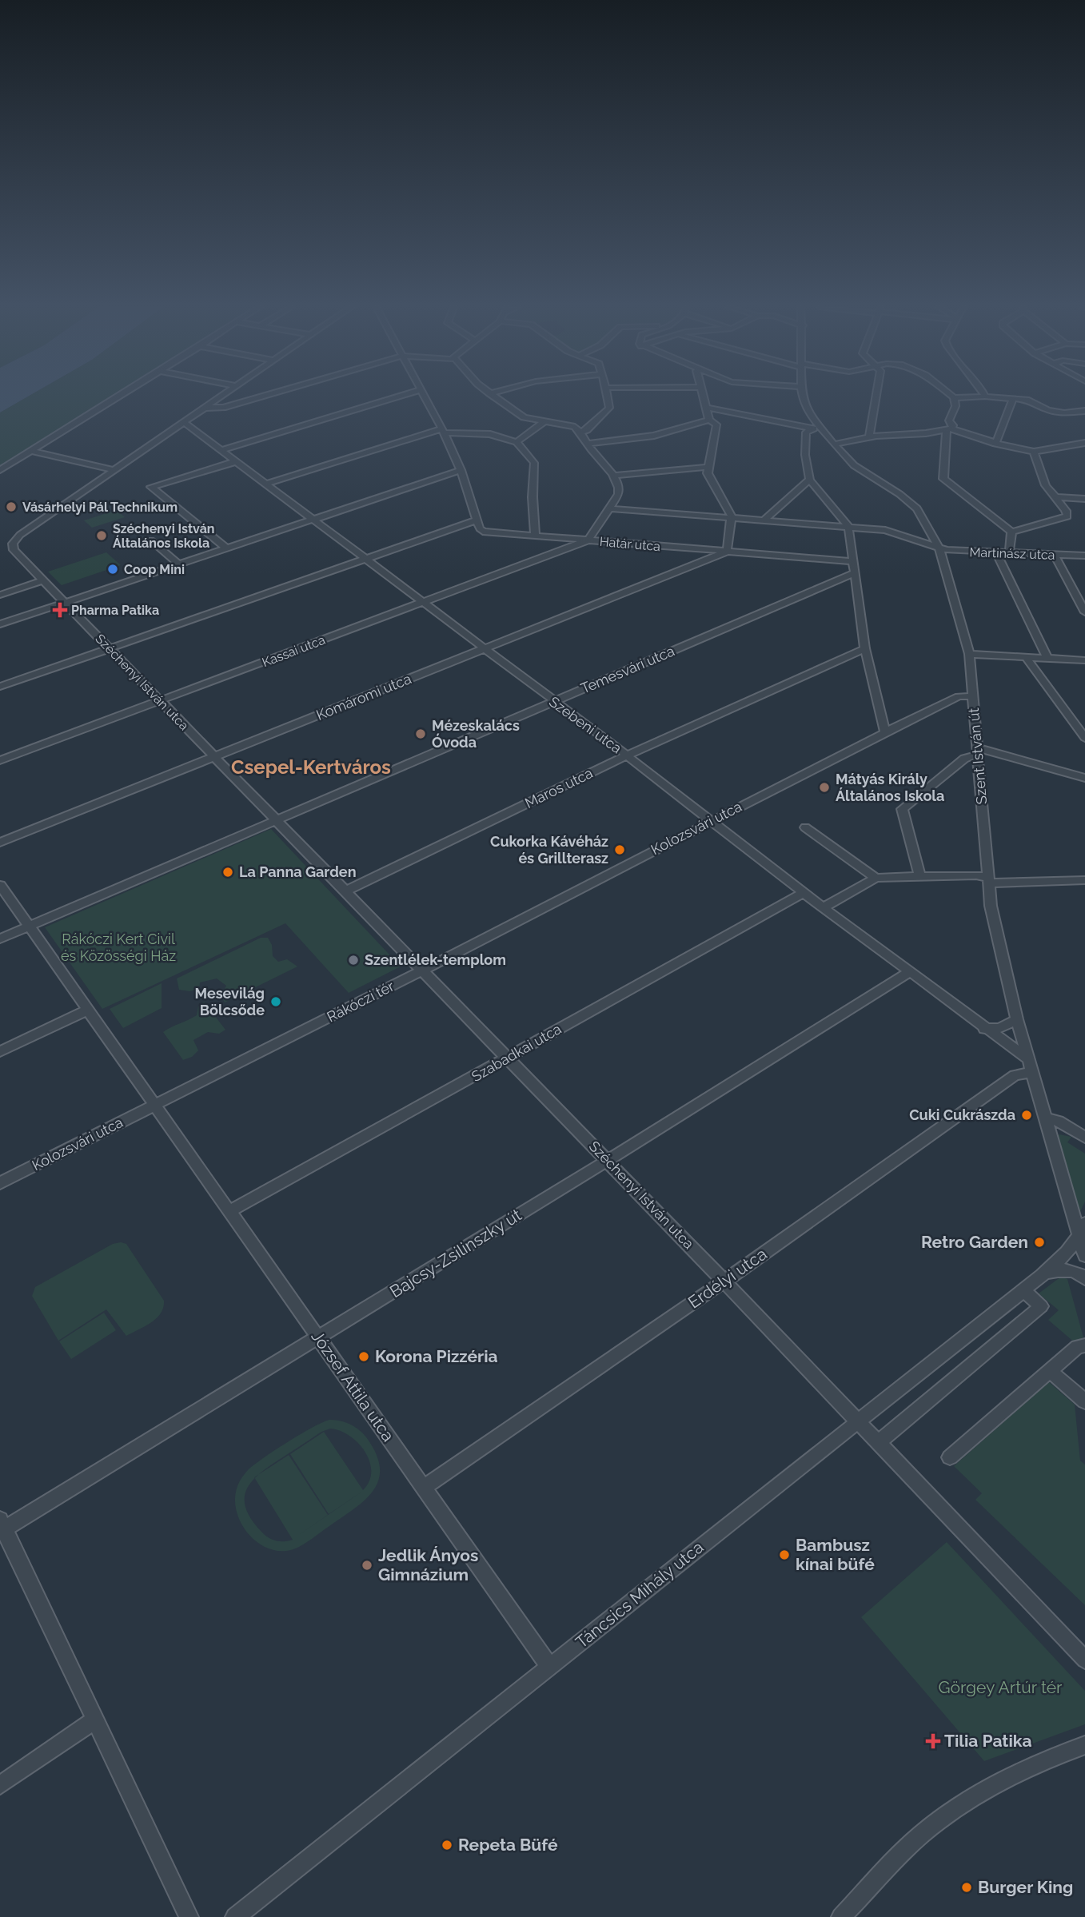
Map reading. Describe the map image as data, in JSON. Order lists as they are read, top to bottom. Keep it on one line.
{"streets":{"street":["Határ utca","Martinász utca","Kassai utca","Temesvári utca","Széchenyi István utca","Komáromi utca","Szebeni utca","Szent István út","Maros utca","Kolozsvári utca","Rákóczi tér","Szabadkai utca","Bajcsy-Zsilinszky út","Erdélyi utca","József Attila utca","Táncsics Mihály utca"]},"crossings":[["Határ utca","Kassai utca"],["Határ utca","Komáromi utca"],["Martinász utca","Szent István út"],["Kassai utca","Széchenyi István utca"],["Kassai utca","Szebeni utca"],["Temesvári utca","Széchenyi István utca"],["Temesvári utca","Szebeni utca"],["Széchenyi István utca","Komáromi utca"],["Széchenyi István utca","Kolozsvári utca"],["Széchenyi István utca","Rákóczi tér"],["Széchenyi István utca","Szabadkai utca"],["Széchenyi István utca","Bajcsy-Zsilinszky út"],["Széchenyi István utca","Erdélyi utca"],["Széchenyi István utca","Táncsics Mihály utca"],["Komáromi utca","Szebeni utca"],["Szebeni utca","Szent István út"],["Szebeni utca","Maros utca"],["Szebeni utca","Kolozsvári utca"],["Szebeni utca","Szabadkai utca"],["Szebeni utca","Bajcsy-Zsilinszky út"],["Szebeni utca","Erdélyi utca"],["Szent István út","Kolozsvári utca"],["Szent István út","Erdélyi utca"],["Szent István út","Táncsics Mihály utca"],["Kolozsvári utca","Rákóczi tér"],["Kolozsvári utca","József Attila utca"],["Rákóczi tér","József Attila utca"],["Szabadkai utca","József Attila utca"],["Bajcsy-Zsilinszky út","József Attila utca"],["Erdélyi utca","József Attila utca"],["József Attila utca","Táncsics Mihály utca"]],"districts":["Csepel-Kertváros"],"parks":["Rákóczi Kert Civil és Közösségi Ház","Görgey Artúr tér"],"places":{"other":["Vásárhelyi Pál Technikum","Széchenyi István Általános Iskola","Coop Mini","Mézeskalács Óvoda","Mátyás Király Általános Iskola","Cukorka Kávéház és Grillterasz","La Panna Garden","Szentlélek-templom","Mesevilág Bölcsőde","Cuki Cukrászda","Retro Garden","Korona Pizzéria","Bambusz kínai büfé","Jedlik Ányos Gimnázium","Repeta Büfé","Burger King"],"health":["Pharma Patika","Tilia Patika"]}}
